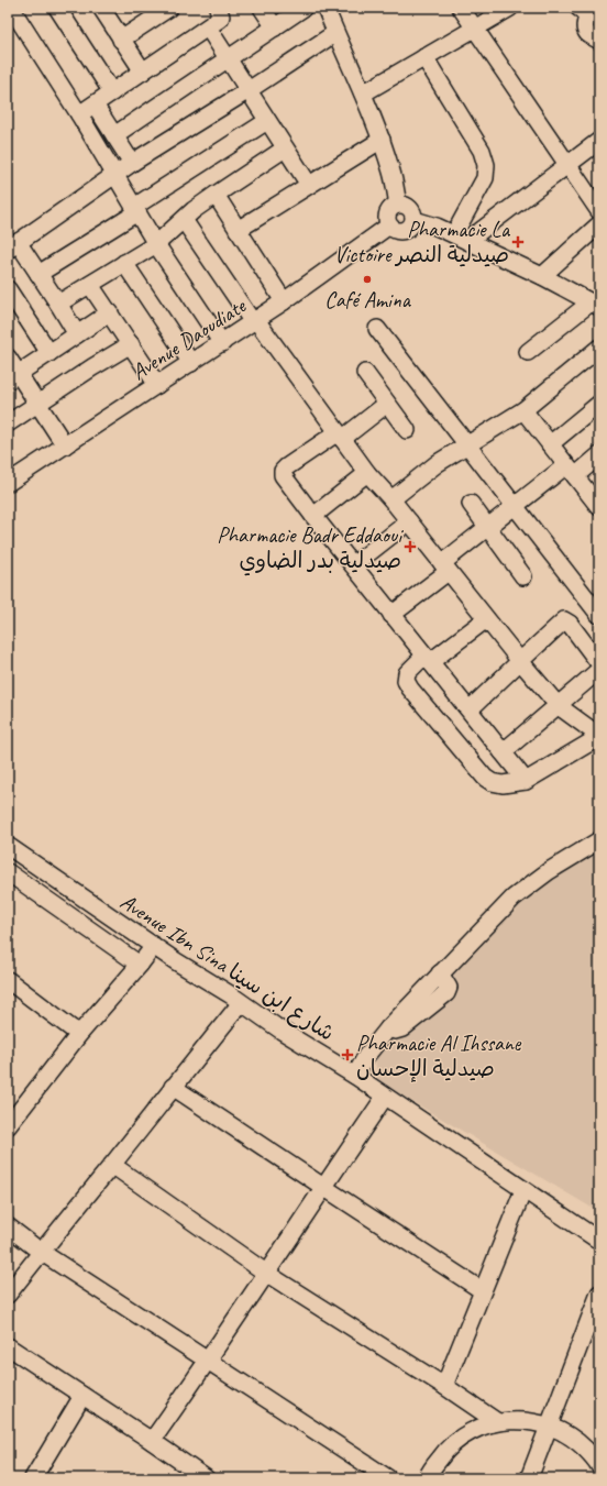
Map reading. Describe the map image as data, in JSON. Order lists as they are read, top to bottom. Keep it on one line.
{"streets":{"street":["Avenue Daoudiate","Avenue Ibn Sina شارع ابن سينا"]},"places":{"health":["Pharmacie La Victoire صيدلية النصر","Pharmacie Badr Eddaoui صيدلية بدر الضاوي","Pharmacie Al Ihssane صيدلية الإحسان"],"other":["Café Amina"]}}
